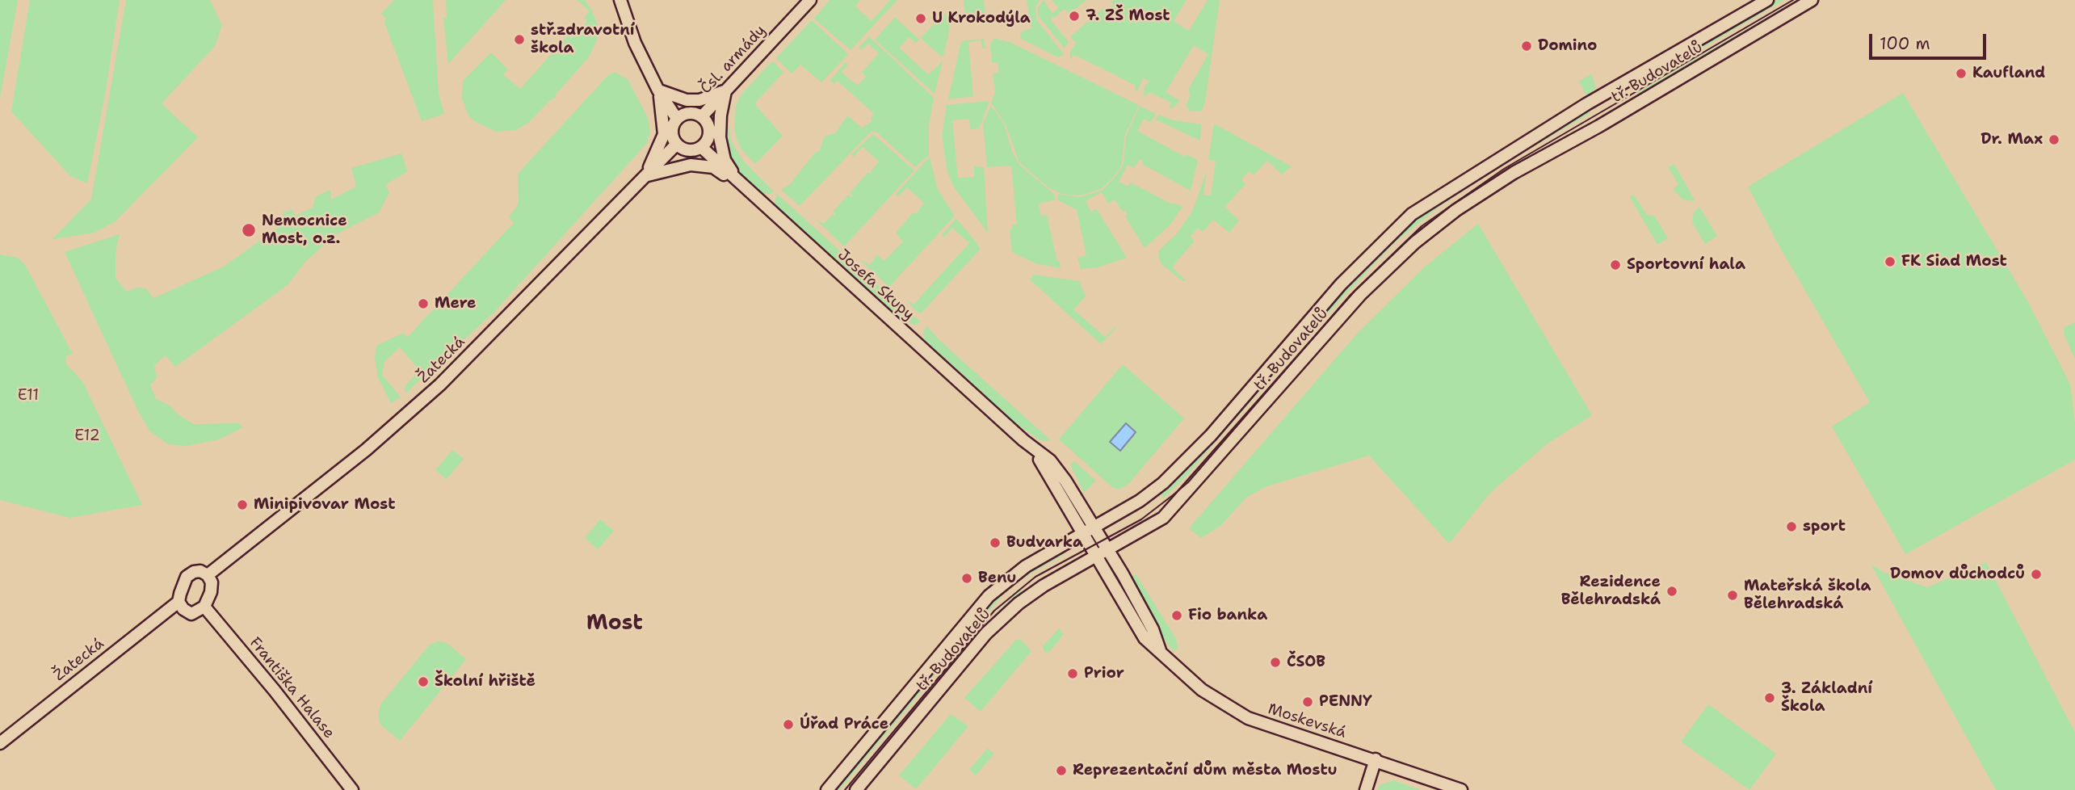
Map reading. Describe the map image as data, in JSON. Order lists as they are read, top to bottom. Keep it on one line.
{"streets":{"street":["Čsl. armády","tř. Budovatelů","Josefa Skupy","Žatecká","Františka Halase","Moskevská"]},"crossings":[["Čsl. armády","Josefa Skupy"],["Čsl. armády","Žatecká"],["tř. Budovatelů","Josefa Skupy"],["tř. Budovatelů","Moskevská"],["Josefa Skupy","Žatecká"],["Josefa Skupy","Moskevská"],["Žatecká","Františka Halase"]],"districts":["Most"],"parks":["E11","E12"],"places":["7. ZŠ Most","U Krokodýla","stř.zdravotní škola","Domino","Kaufland","Dr. Max","Nemocnice Most, o.z.","FK Siad Most","Sportovní hala","Mere","Minipivovar Most","sport","Budvarka","Domov důchodců","Benu","Rezidence Bělehradská","Mateřská škola Bělehradská","Fio banka","ČSOB","Prior","Školní hřiště","3. Základní Škola","PENNY","Úřad Práce","Reprezentační dům města Mostu"],"scale_bar":"100 m"}
